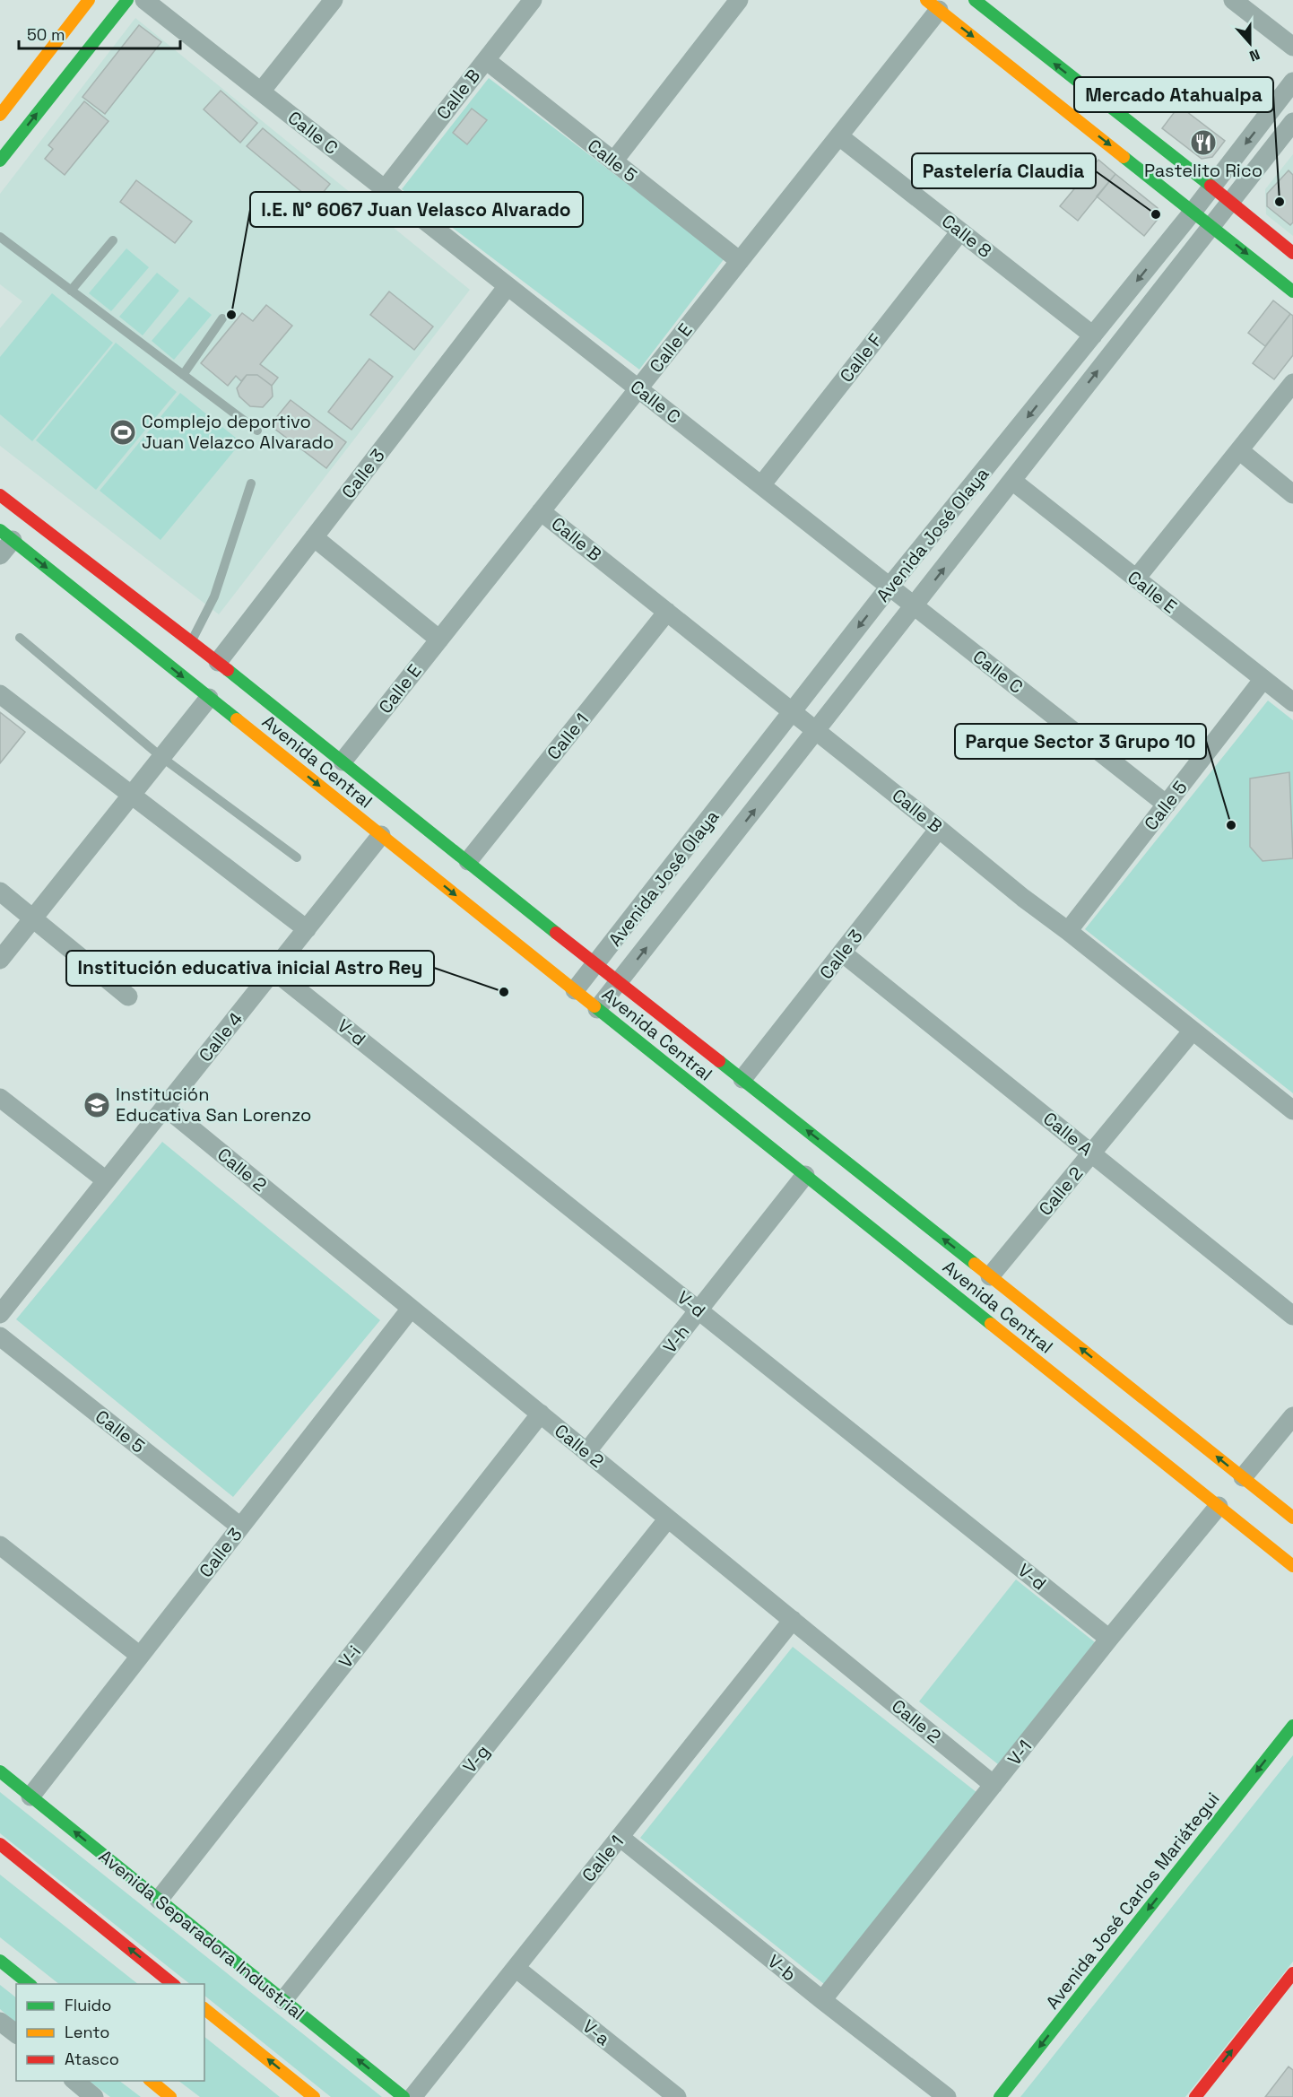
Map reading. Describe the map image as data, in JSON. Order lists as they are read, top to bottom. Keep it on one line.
{"streets":{"street":["Calle B","Calle C","Calle 5","Calle 8","Calle E","Calle F","Calle 3","Avenida José Olaya","Calle 1","Avenida Central","V-d","Calle 4","Calle A","Calle 2","V-h","V-i","V-1","V-g","Avenida José Carlos Mariátegui","Avenida Separadora Industrial","V-b","V-a"]},"crossings":[["Calle B","Calle C"],["Calle B","Calle 5"],["Calle B","Calle E"],["Calle B","Calle 3"],["Calle B","Avenida José Olaya"],["Calle B","Calle 1"],["Calle B","Calle 2"],["Calle C","Calle 5"],["Calle C","Calle E"],["Calle C","Calle F"],["Calle C","Calle 3"],["Calle C","Avenida José Olaya"],["Calle 5","Calle E"],["Calle 5","Calle 3"],["Calle 8","Calle E"],["Calle 8","Calle F"],["Calle 8","Avenida José Olaya"],["Calle E","Avenida José Olaya"],["Calle E","Avenida Central"],["Calle 3","Avenida Central"],["Calle 3","Calle A"],["Calle 3","Calle 2"],["Calle 3","Avenida Separadora Industrial"],["Avenida José Olaya","Avenida Central"],["Calle 1","Avenida Central"],["Calle 1","Calle 2"],["Calle 1","V-b"],["Calle 1","V-a"],["Avenida Central","Calle 4"],["Avenida Central","Calle 2"],["Avenida Central","V-h"],["Avenida Central","V-1"],["V-d","Calle 4"],["V-d","V-h"],["V-d","V-1"],["Calle 4","Calle 2"],["Calle A","Calle 2"],["Calle 2","V-h"],["Calle 2","V-i"],["Calle 2","V-1"],["Calle 2","V-g"],["V-i","Avenida Separadora Industrial"],["V-1","V-b"],["V-g","Avenida Separadora Industrial"]],"one_way":["Avenida José Carlos Mariátegui"],"places":{"restaurant":["Pastelito Rico"],"other":["Mercado Atahualpa","Pastelería Claudia","I.E. N° 6067 Juan Velasco Alvarado","Parque Sector 3 Grupo 10","Institución educativa inicial Astro Rey"],"sports":["Complejo deportivo Juan Velazco Alvarado"],"school or university":["Institución Educativa San Lorenzo"]},"legend":["Fluido","Lento","Atasco"],"scale_bar":"50 m","north":"bottom"}
